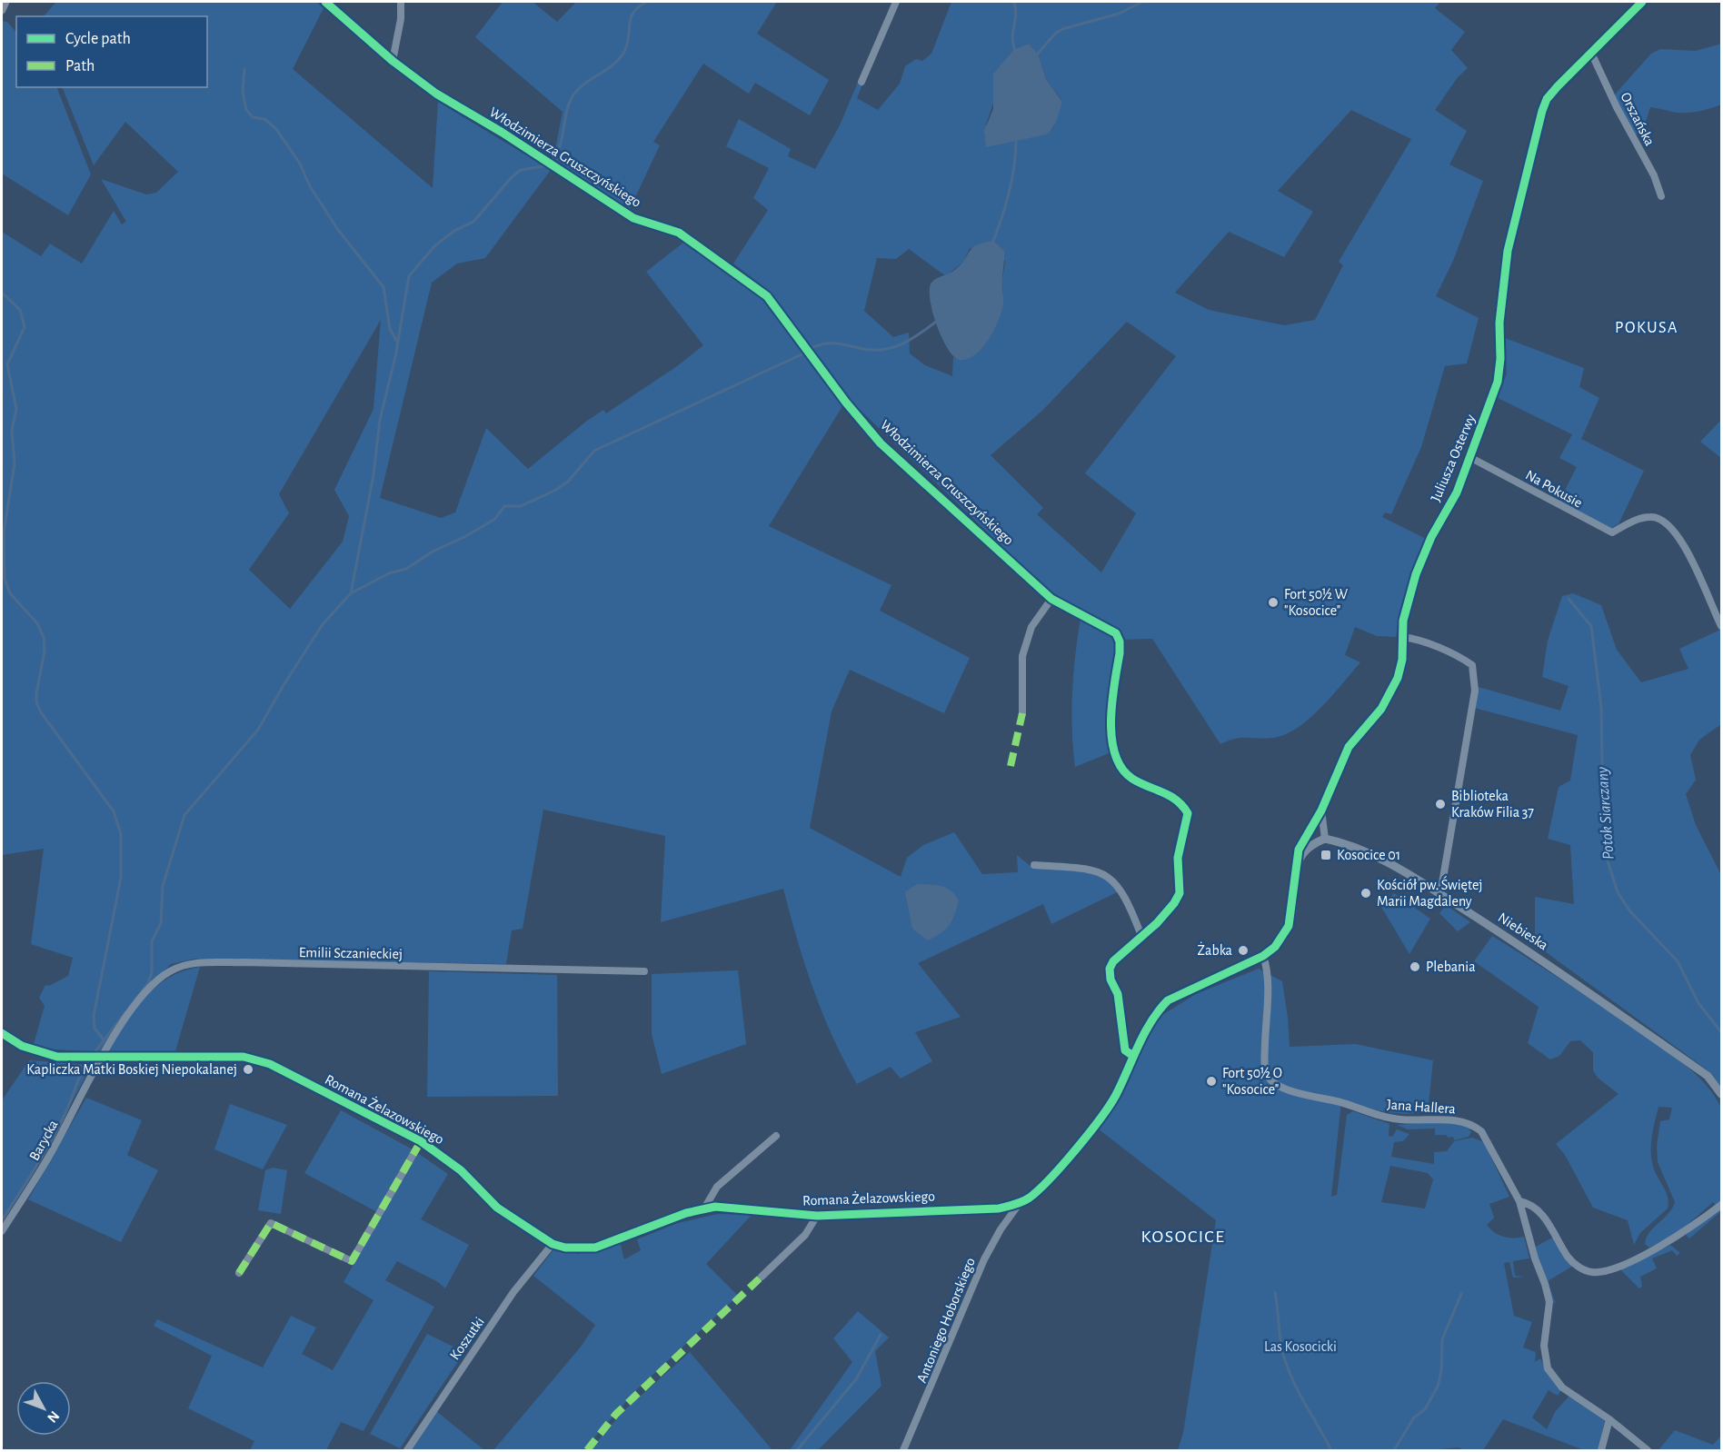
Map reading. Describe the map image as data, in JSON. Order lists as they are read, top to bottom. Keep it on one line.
{"streets":{"street":["Orszańska","Włodzimierza Gruszczyńskiego","Juliusza Osterwy","Na Pokusie","Niebieska","Emilii Sczanieckiej","Jana Hallera","Romana Żelazowskiego","Barycka","Antoniego Hoborskiego","Koszutki"]},"crossings":[["Orszańska","Juliusza Osterwy"],["Włodzimierza Gruszczyńskiego","Romana Żelazowskiego"],["Juliusza Osterwy","Na Pokusie"],["Juliusza Osterwy","Jana Hallera"],["Juliusza Osterwy","Romana Żelazowskiego"],["Emilii Sczanieckiej","Romana Żelazowskiego"],["Emilii Sczanieckiej","Barycka"],["Jana Hallera","Romana Żelazowskiego"],["Romana Żelazowskiego","Barycka"],["Romana Żelazowskiego","Antoniego Hoborskiego"],["Romana Żelazowskiego","Koszutki"]],"districts":["POKUSA","KOSOCICE"],"water":["Potok Siarczany"],"parks":["Las Kosocicki"],"places":{"other":["Fort 50½ W \"Kosocice\"","Biblioteka Kraków Filia 37","Kościół pw. Świętej Marii Magdaleny","Żabka","Plebania","Kapliczka Matki Boskiej Niepokalanej","Fort 50½ O \"Kosocice\""],"transit":["Kosocice 01"]},"legend":["Cycle path","Path"],"north":"bottom right"}
